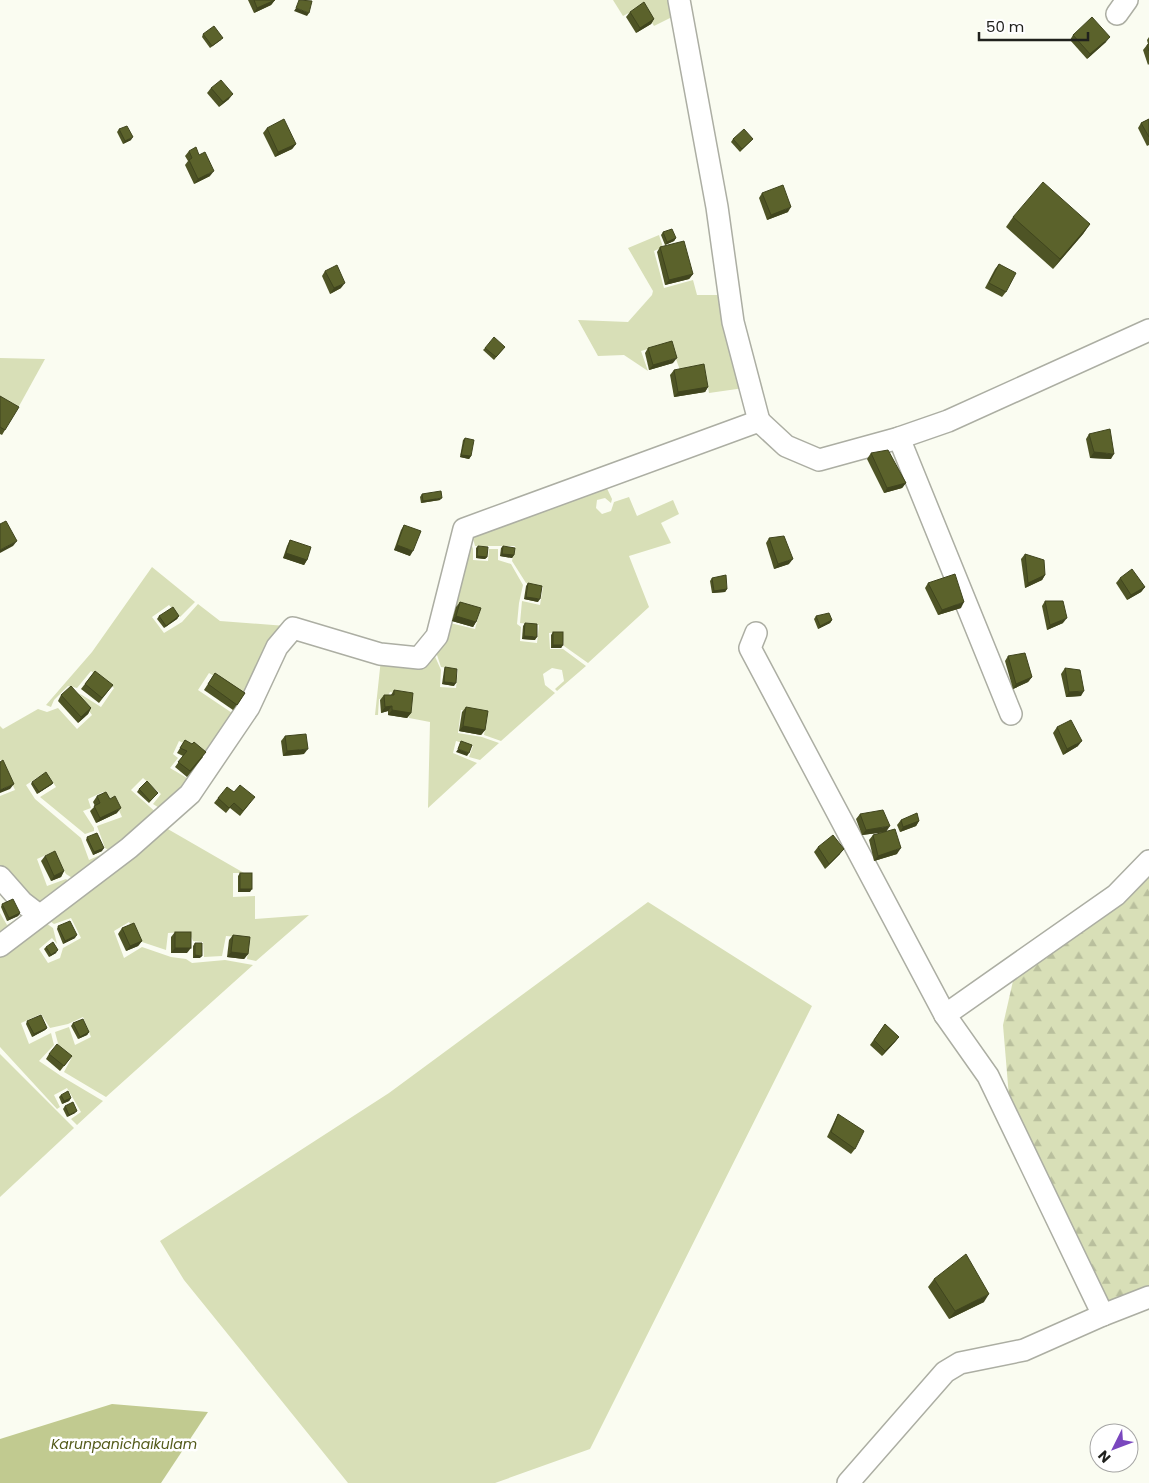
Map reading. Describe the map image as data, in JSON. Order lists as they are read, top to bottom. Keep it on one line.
{"water":["Karunpanichaikulam"],"scale_bar":"50 m","north":"bottom left"}
